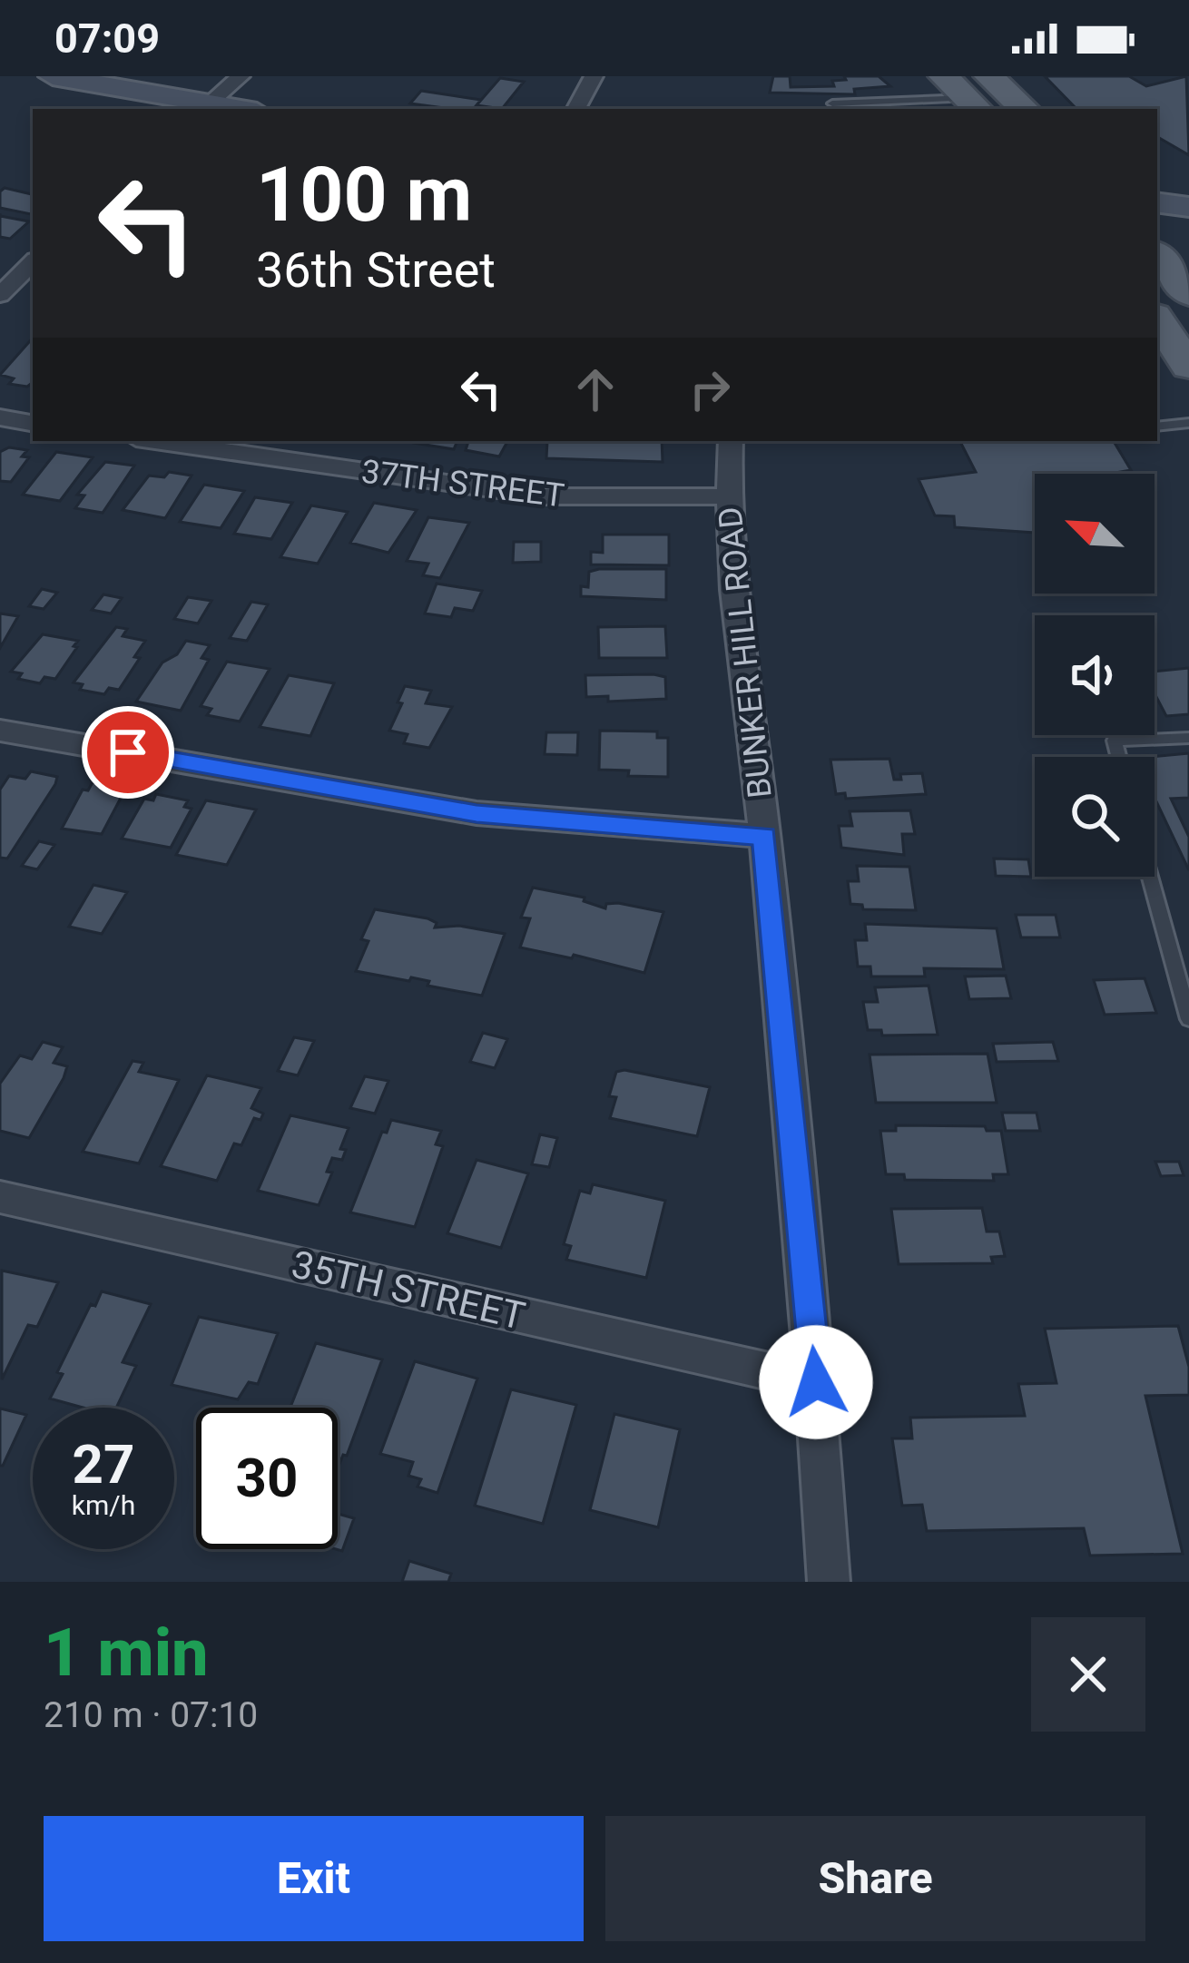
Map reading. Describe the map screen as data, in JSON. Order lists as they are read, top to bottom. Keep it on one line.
{"streets":{"street":["37TH STREET","BUNKER HILL ROAD","35TH STREET"]},"crossings":[["37TH STREET","BUNKER HILL ROAD"],["BUNKER HILL ROAD","35TH STREET"]],"north":"top left","page":{"status":"07:09","turn":["100 m","36th Street"],"speed":"27 km/h","limit":"30","heading":["1 min","210 m · 07:10"],"buttons":["Exit","Share"]}}
